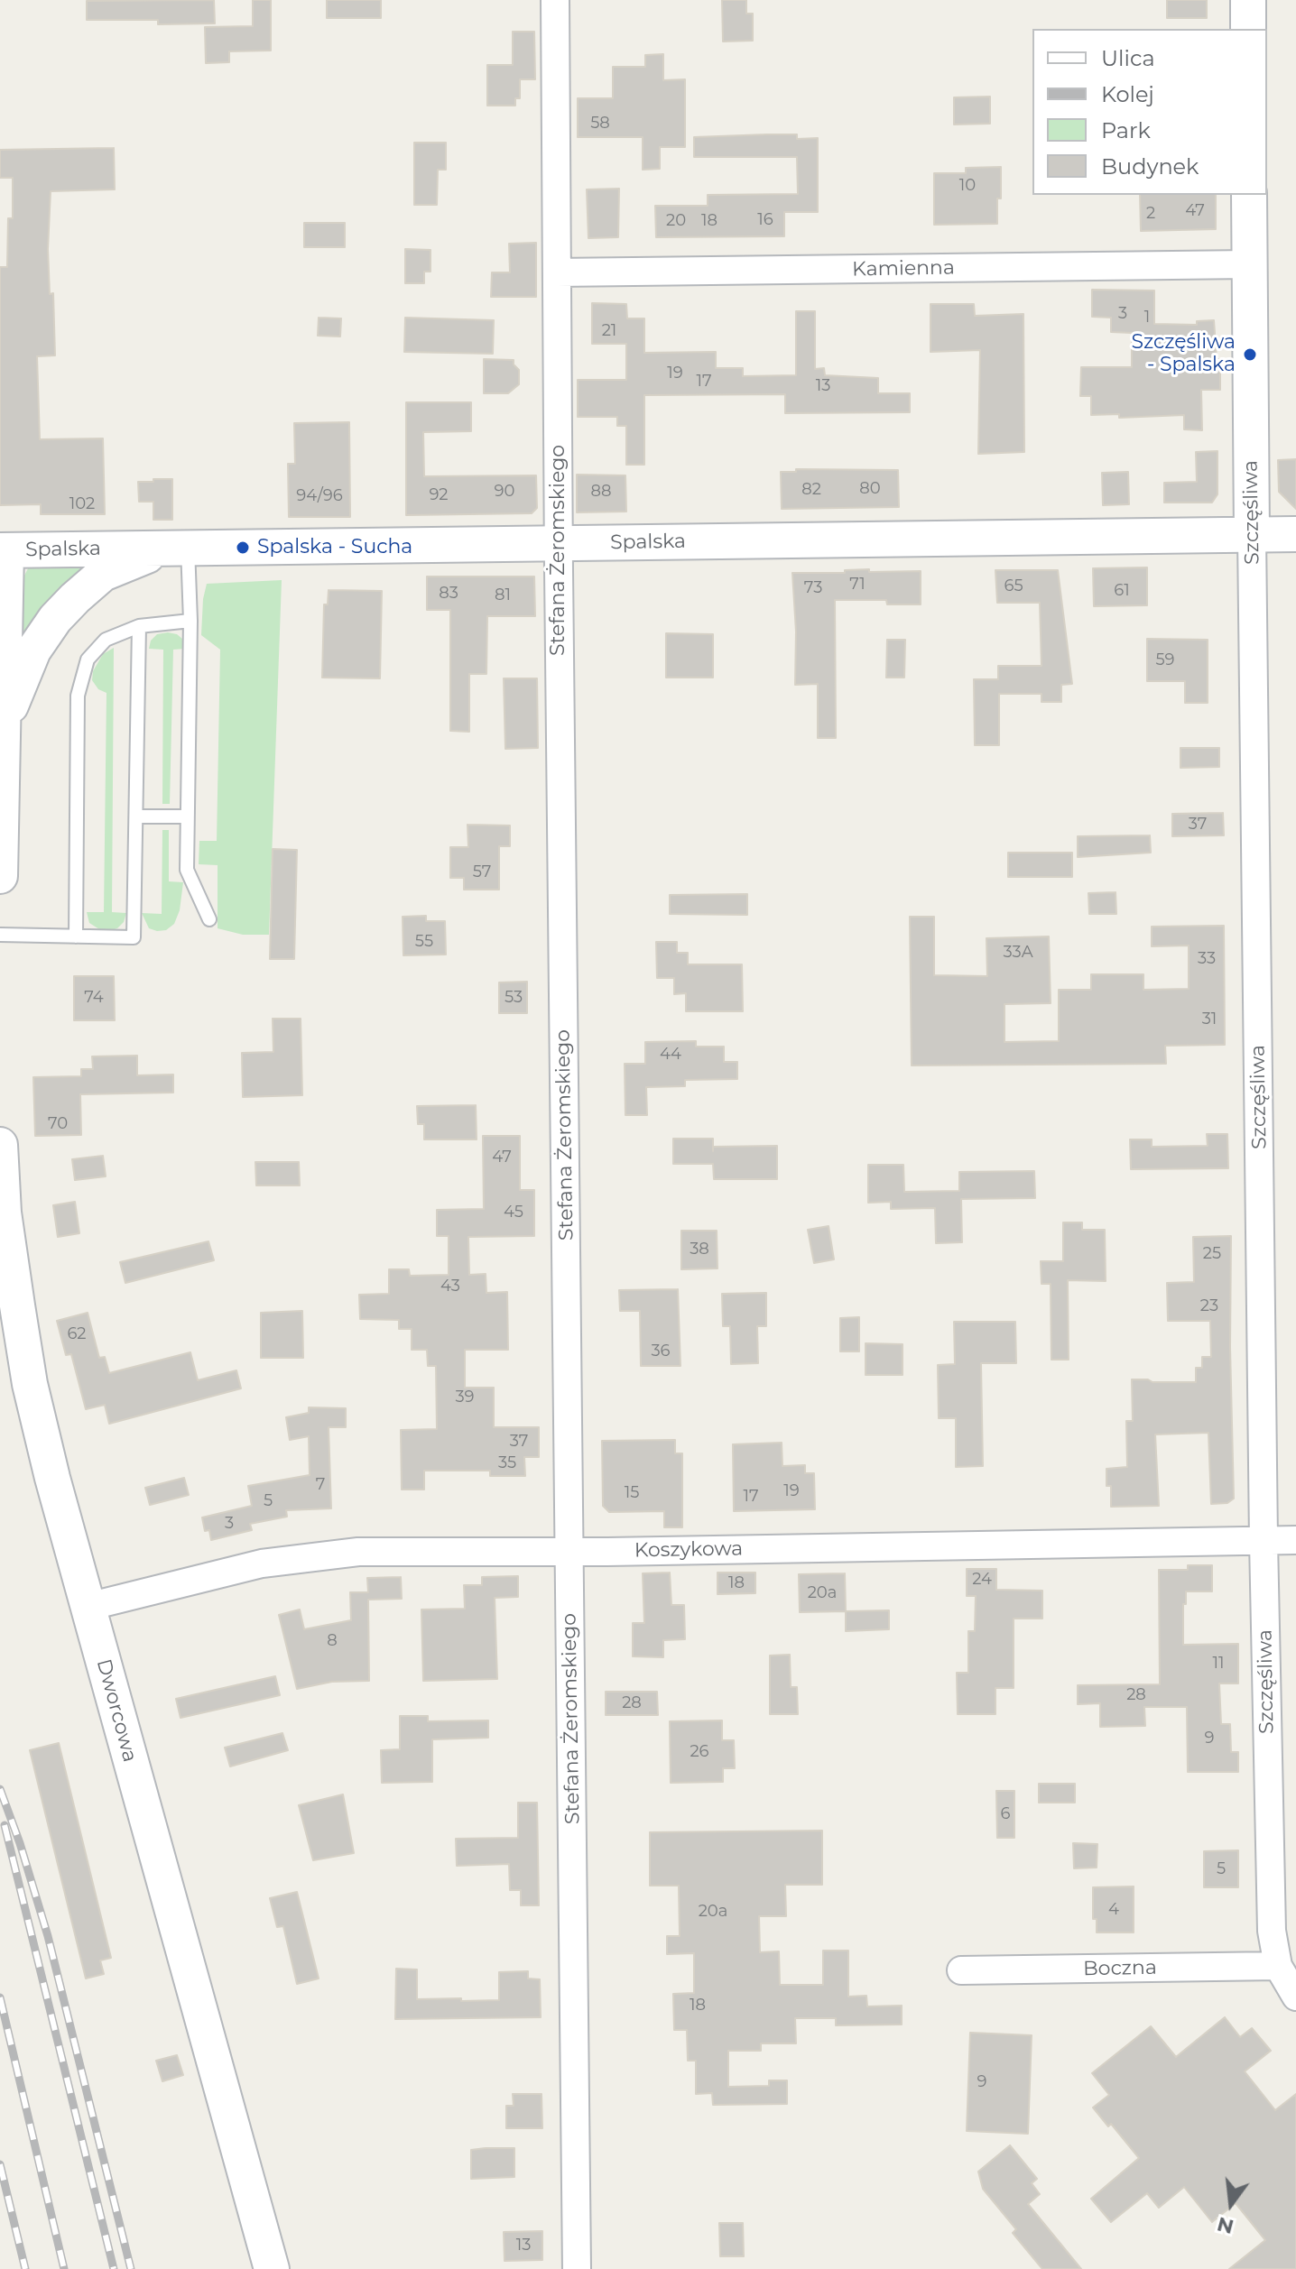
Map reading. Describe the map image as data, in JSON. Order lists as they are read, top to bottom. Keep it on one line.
{"streets":{"street":["Kamienna","Szczęśliwa","Spalska","Stefana Żeromskiego","Koszykowa","Dworcowa","Boczna"]},"crossings":[["Kamienna","Szczęśliwa"],["Kamienna","Stefana Żeromskiego"],["Szczęśliwa","Spalska"],["Szczęśliwa","Koszykowa"],["Szczęśliwa","Boczna"],["Spalska","Stefana Żeromskiego"],["Stefana Żeromskiego","Koszykowa"],["Koszykowa","Dworcowa"]],"places":["Szczęśliwa - Spalska","Spalska - Sucha"],"house_numbers":["58","10","47","2","16","20","18","3","1","21","19","17","13","80","82","90","88","92","94/96","102","71","65","73","61","83","81","59","37","57","55","33A","33","74","53","31","44","70","47","45","38","25","43","23","62","36","39","37","35","7","19","15","17","5","3","24","18","20a","8","11","28","28","9","26","6","5","4","20a","18","9","13"],"legend":["Ulica","Kolej","Park","Budynek"],"north":"bottom"}
